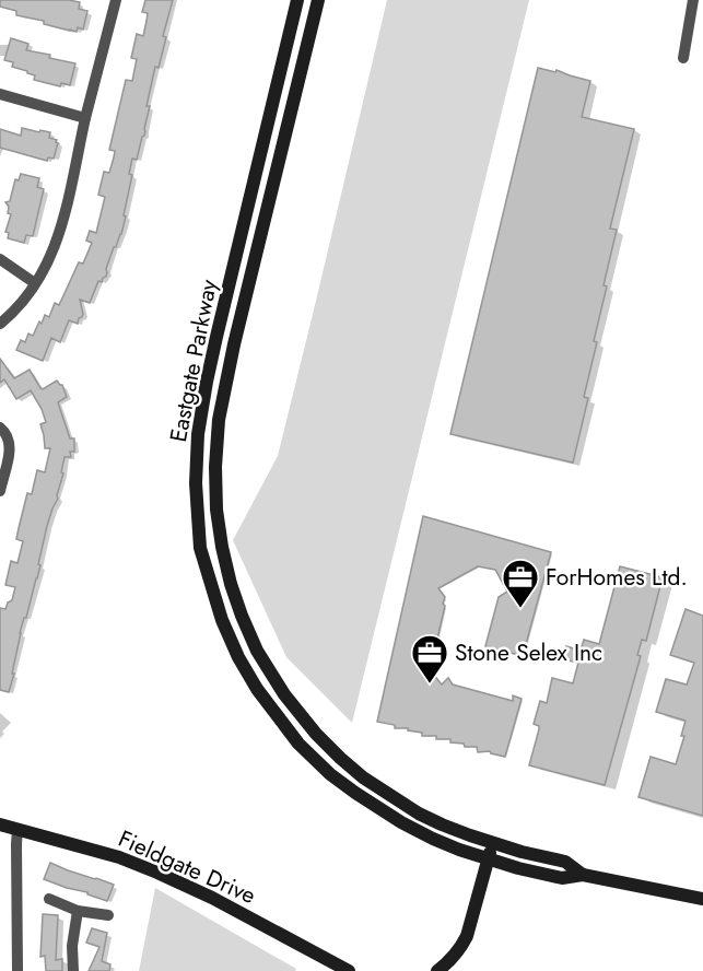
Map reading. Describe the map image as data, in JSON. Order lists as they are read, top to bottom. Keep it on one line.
{"streets":{"main road":["Eastgate Parkway","Fieldgate Drive"]},"places":{"office":["ForHomes Ltd.","Stone Selex Inc"]}}
